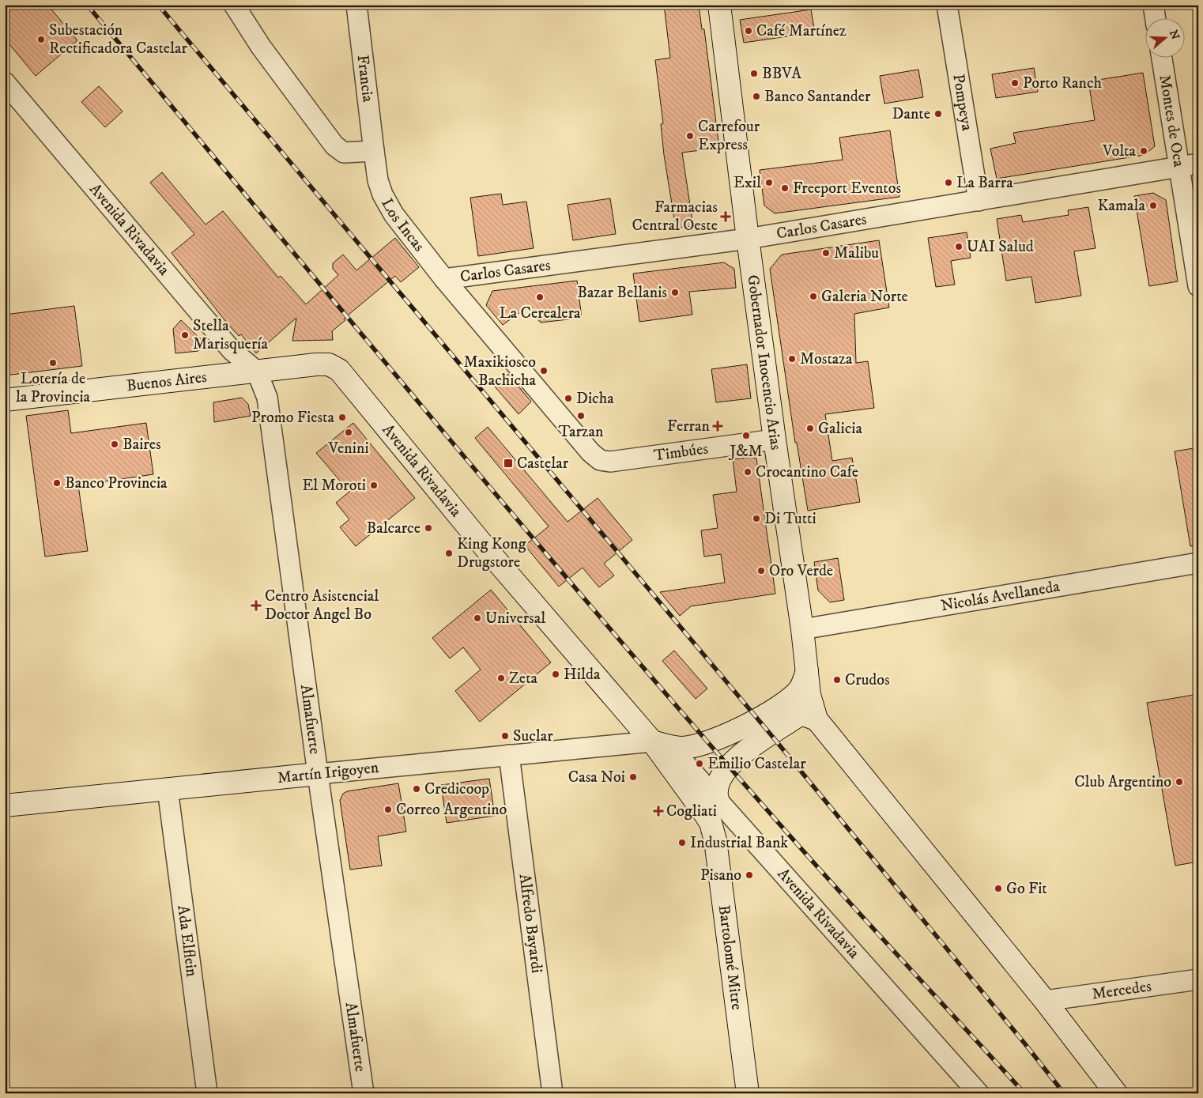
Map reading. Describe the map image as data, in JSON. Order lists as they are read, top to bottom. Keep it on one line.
{"streets":{"street":["Francia","Pompeya","Montes de Oca","Los Incas","Carlos Casares","Avenida Rivadavia","Gobernador Inocencio Arias","Buenos Aires","Timbúes","Nicolás Avellaneda","Almafuerte","Martín Irigoyen","Alfredo Bayardi","Ada Elflein","Bartolomé Mitre","Mercedes"]},"crossings":[["Francia","Los Incas"],["Pompeya","Carlos Casares"],["Montes de Oca","Carlos Casares"],["Los Incas","Carlos Casares"],["Los Incas","Timbúes"],["Carlos Casares","Gobernador Inocencio Arias"],["Avenida Rivadavia","Buenos Aires"],["Avenida Rivadavia","Almafuerte"],["Avenida Rivadavia","Martín Irigoyen"],["Avenida Rivadavia","Bartolomé Mitre"],["Gobernador Inocencio Arias","Timbúes"],["Gobernador Inocencio Arias","Nicolás Avellaneda"],["Buenos Aires","Almafuerte"],["Almafuerte","Martín Irigoyen"],["Martín Irigoyen","Alfredo Bayardi"],["Martín Irigoyen","Ada Elflein"]],"places":{"other":["Café Martínez","Subestación Rectificadora Castelar","BBVA","Porto Ranch","Banco Santander","Dante","Carrefour Express","Volta","Exil","La Barra","Freeport Eventos","Kamala","UAI Salud","Malibu","Bazar Bellanis","Galeria Norte","La Cerealera","Stella Marisquería","Mostaza","Lotería de la Provincia","Maxikiosco Bachicha","Dicha","Tarzan","Promo Fiesta","Galicia","Venini","J&M","Baires","Crocantino Cafe","Banco Provincia","El Moroti","Di Tutti","Balcarce","King Kong Drugstore","Oro Verde","Universal","Hilda","Zeta","Crudos","Suclar","Emilio Castelar","Casa Noi","Club Argentino","Credicoop","Correo Argentino","Industrial Bank","Pisano","Go Fit"],"health":["Farmacias Central Oeste","Ferran","Centro Asistencial Doctor Angel Bo","Cogliati"],"transit":["Castelar"]},"north":"right"}
